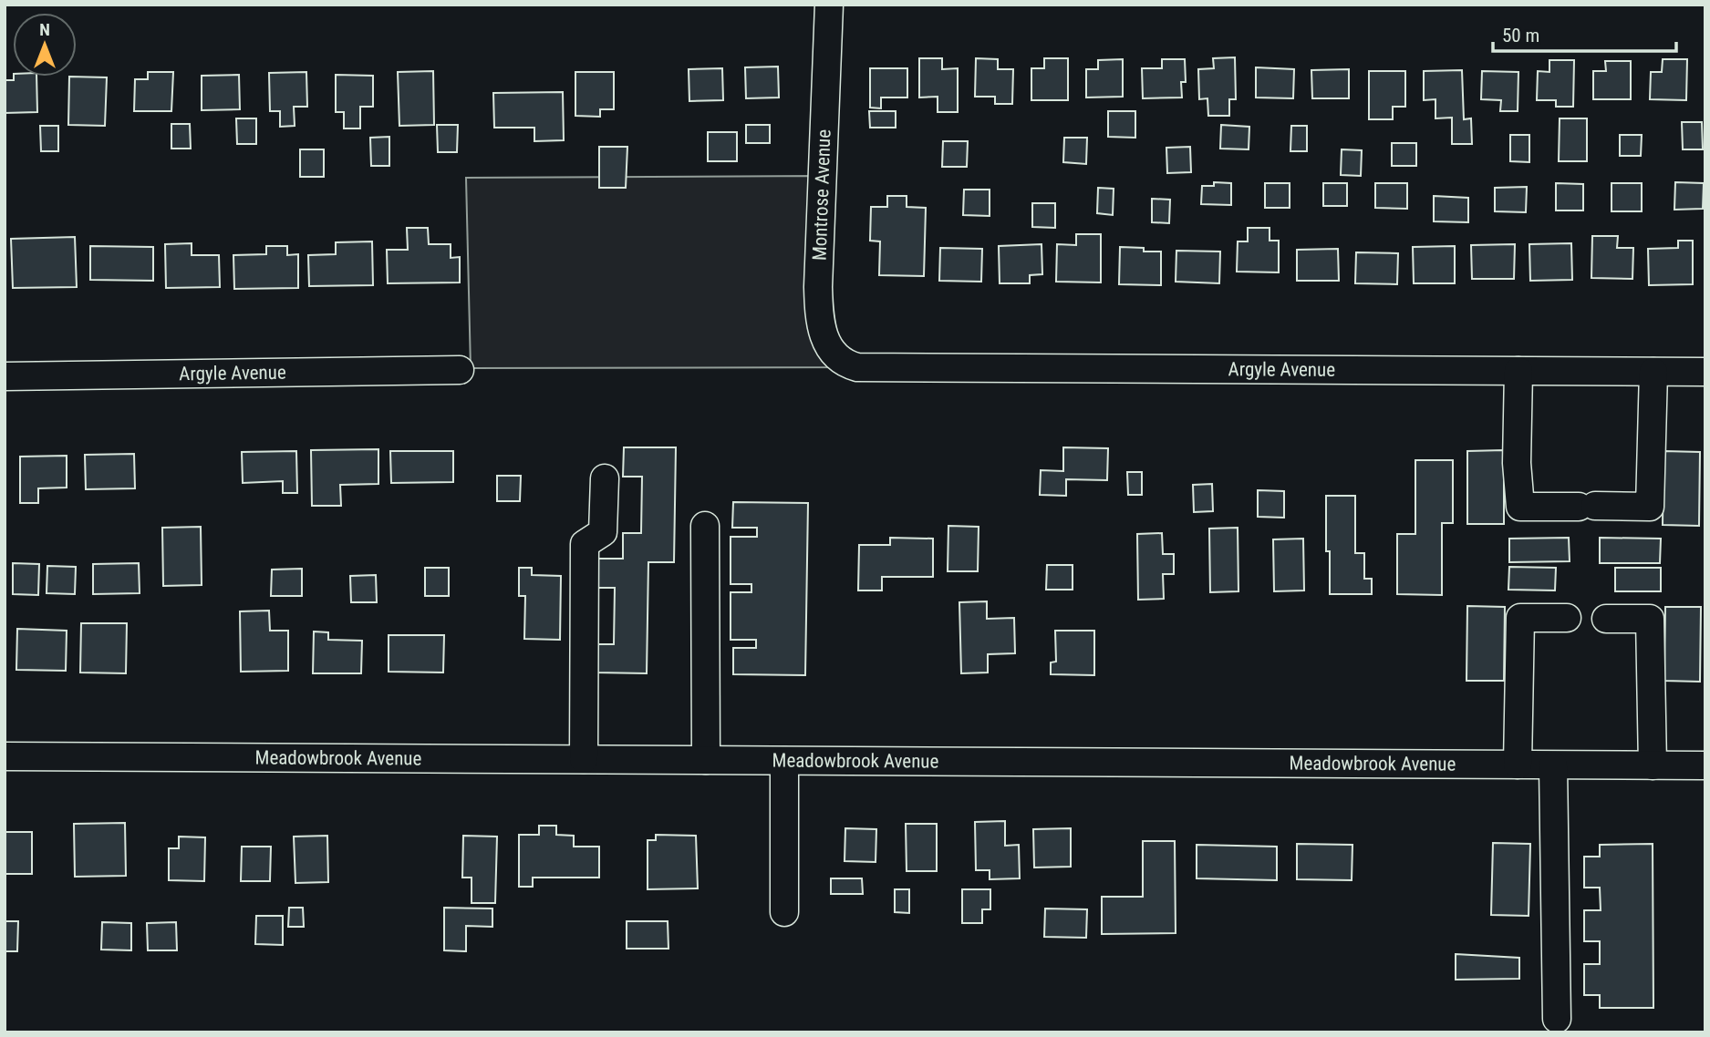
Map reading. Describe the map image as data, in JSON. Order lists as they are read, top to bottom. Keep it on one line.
{"streets":{"street":["Montrose Avenue","Argyle Avenue","Meadowbrook Avenue"]},"crossings":[["Montrose Avenue","Argyle Avenue"]],"scale_bar":"50 m","north":"top"}
